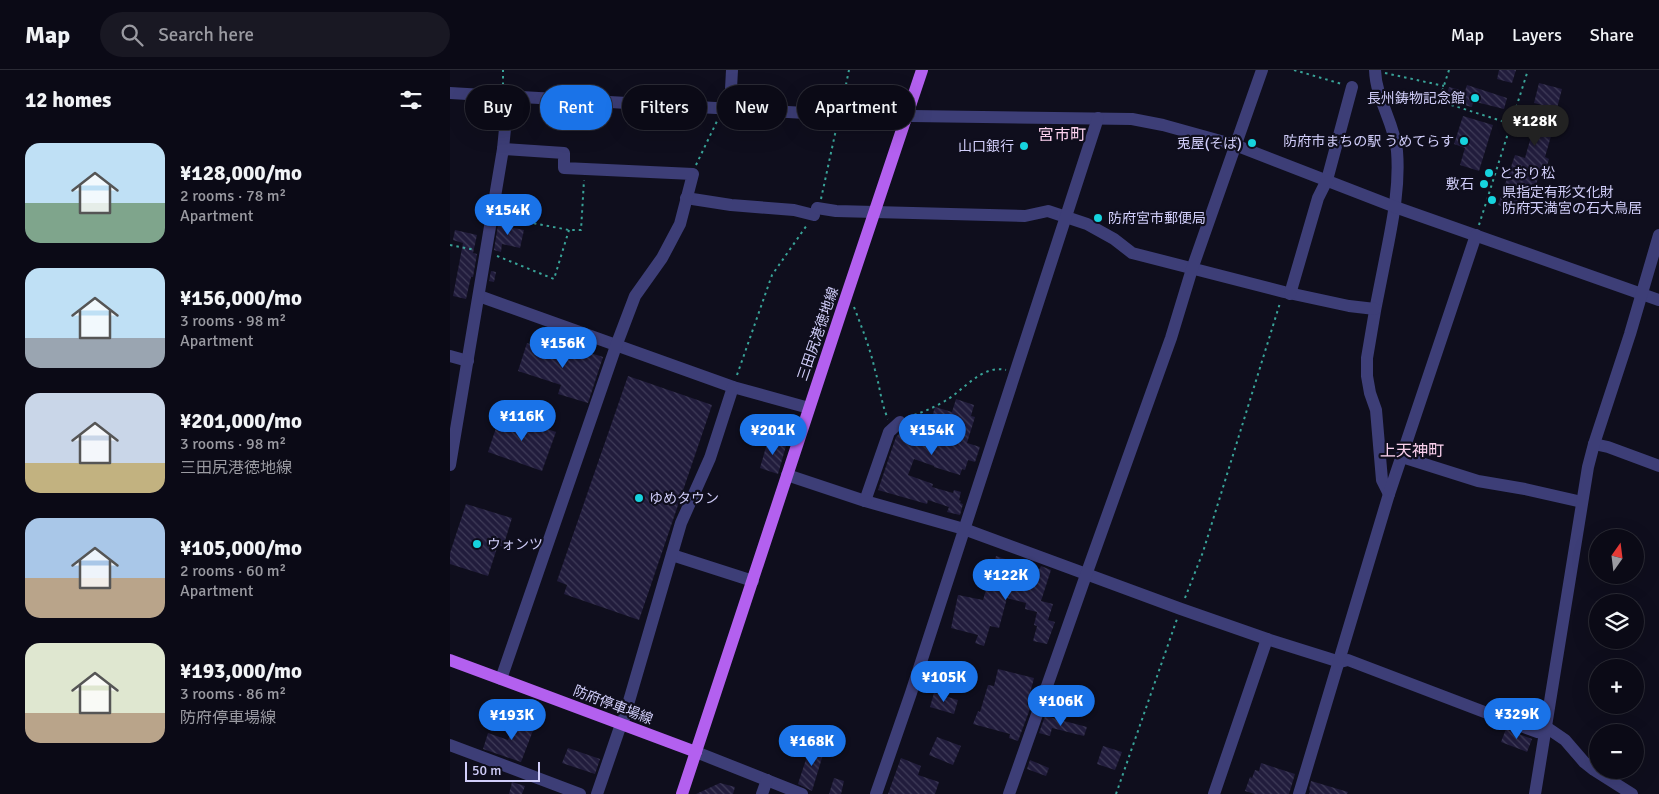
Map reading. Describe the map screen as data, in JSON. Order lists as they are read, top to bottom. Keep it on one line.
{"streets":{"main road":["三田尻港徳地線","防府停車場線"]},"crossings":[["三田尻港徳地線","防府停車場線"]],"districts":["宮市町","上天神町"],"places":["長州鋳物記念館","防府市まちの駅 うめてらす","兎屋(そば)","山口銀行","とおり松","敷石","県指定有形文化財 防府天満宮の石大鳥居","防府宮市郵便局","ゆめタウン","ウォンツ"],"scale_bar":"50 m","north":"top","page":{"header":"Map","search":"Search here","nav":["Map","Layers","Share"],"heading":"12 homes","chip":["Buy","Rent","Filters","New","Apartment"],"price":["¥128K","¥154K","¥156K","¥116K","¥201K","¥154K","¥122K","¥105K","¥106K","¥329K","¥193K","¥168K"],"list":[{"name":"¥128,000/mo","note":"2 rooms · 78 m² · Apartment"},{"name":"¥156,000/mo","note":"3 rooms · 98 m² · Apartment"},{"name":"¥201,000/mo","note":"3 rooms · 98 m² · 三田尻港徳地線"},{"name":"¥105,000/mo","note":"2 rooms · 60 m² · Apartment"},{"name":"¥193,000/mo","note":"3 rooms · 86 m² · 防府停車場線"}],"map_buttons":["+","−"],"scale":"50 m"}}
